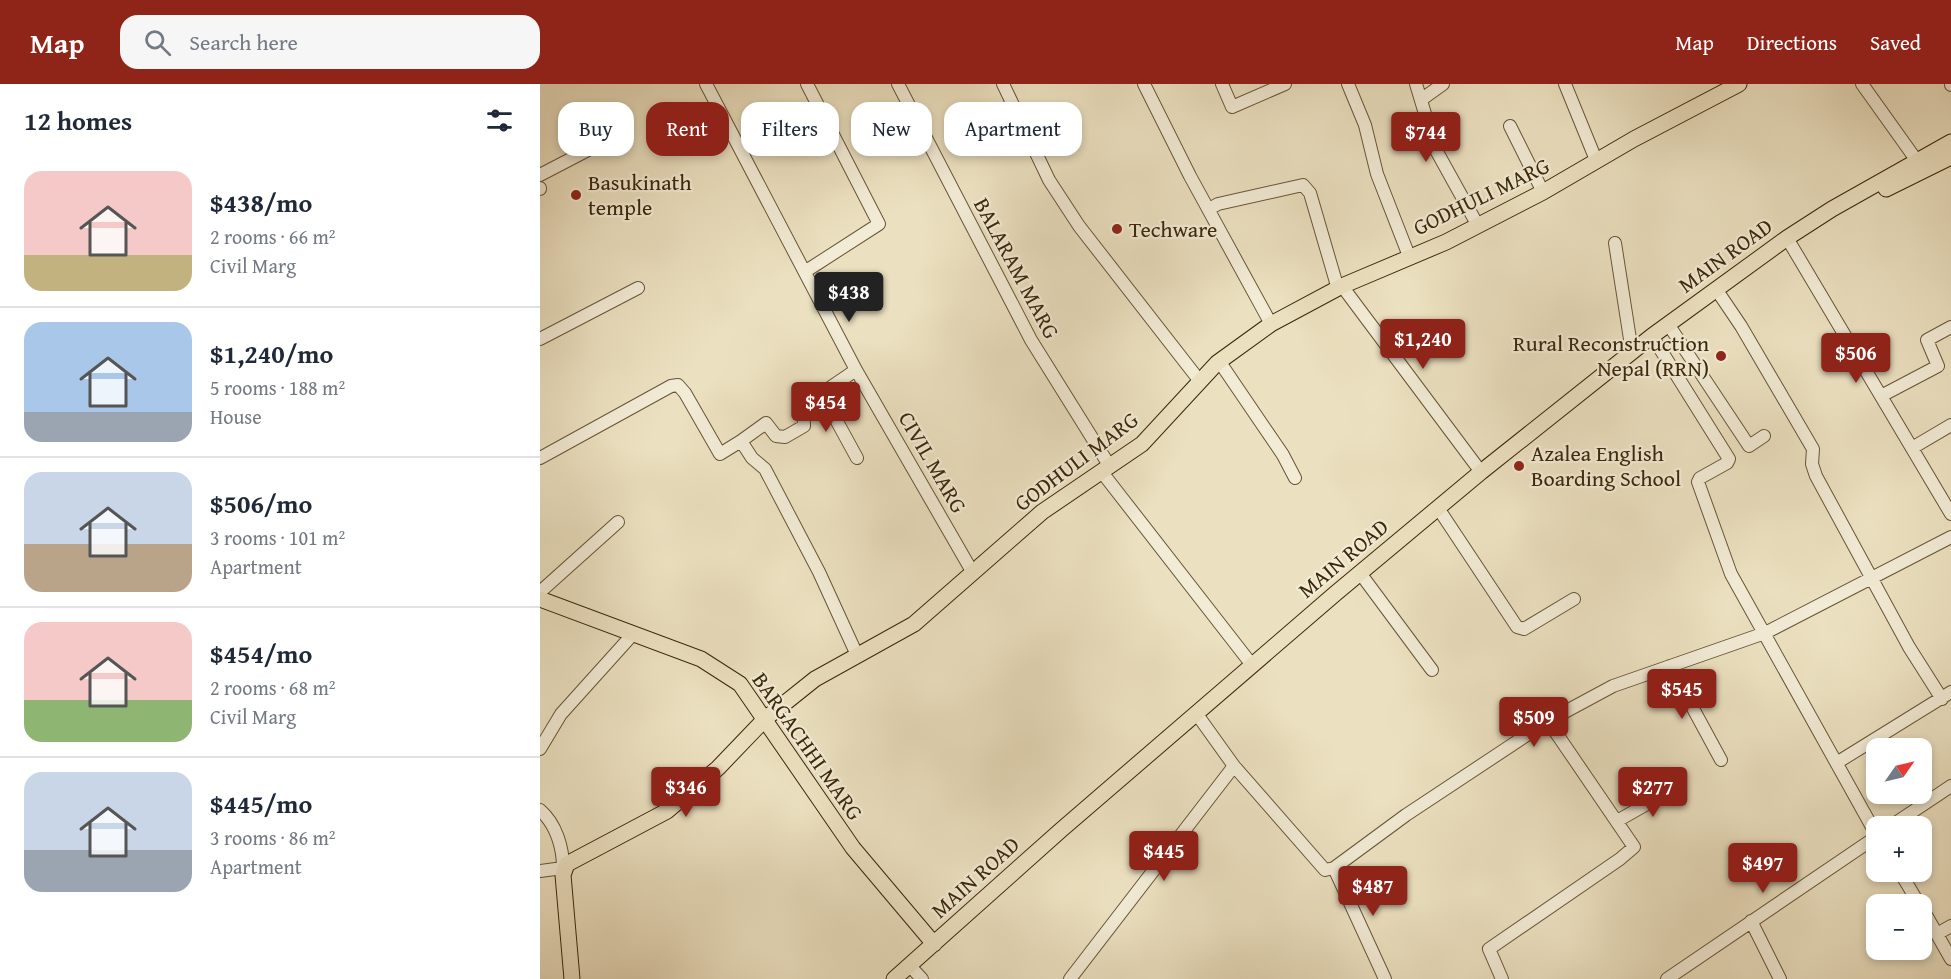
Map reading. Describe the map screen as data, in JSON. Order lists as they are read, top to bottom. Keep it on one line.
{"streets":{"main road":["GODHULI MARG","MAIN ROAD","BARGACHHI MARG"],"street":["BALARAM MARG","CIVIL MARG"]},"crossings":[["GODHULI MARG","BALARAM MARG"],["GODHULI MARG","CIVIL MARG"],["GODHULI MARG","BARGACHHI MARG"],["MAIN ROAD","BALARAM MARG"],["MAIN ROAD","BARGACHHI MARG"]],"places":["Basukinath temple","Techware","Rural Reconstruction Nepal (RRN)","Azalea English Boarding School"],"north":"top right","page":{"header":"Map","search":"Search here","nav":["Map","Directions","Saved"],"heading":"12 homes","chip":["Buy","Rent","Filters","New","Apartment"],"price":["$744","$438","$1,240","$506","$454","$545","$509","$346","$277","$445","$497","$487"],"list":[{"name":"$438/mo","note":"2 rooms · 66 m² · Civil Marg"},{"name":"$1,240/mo","note":"5 rooms · 188 m² · House"},{"name":"$506/mo","note":"3 rooms · 101 m² · Apartment"},{"name":"$454/mo","note":"2 rooms · 68 m² · Civil Marg"},{"name":"$445/mo","note":"3 rooms · 86 m² · Apartment"}],"map_buttons":["+","−"]}}
